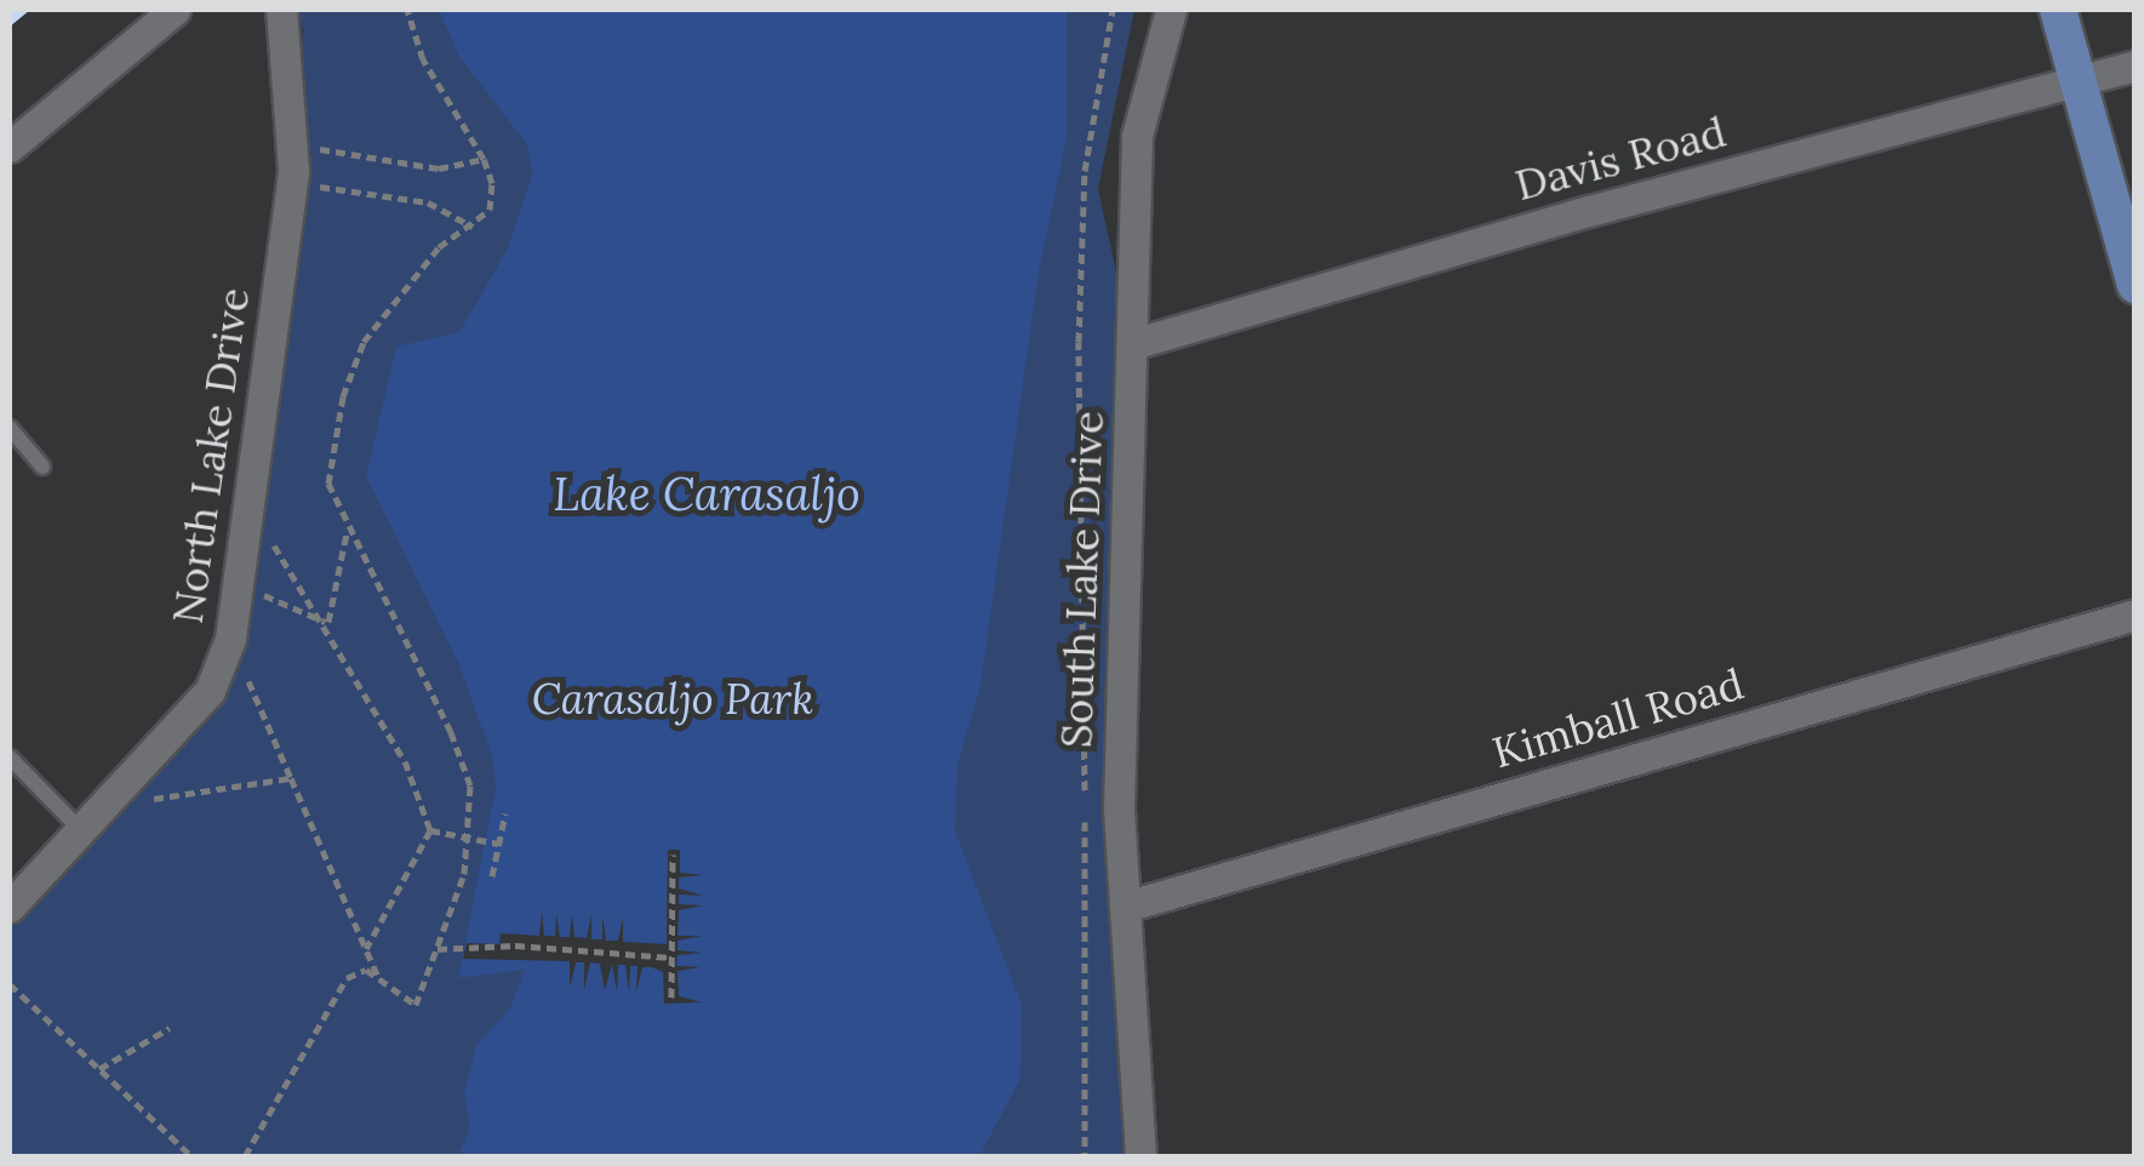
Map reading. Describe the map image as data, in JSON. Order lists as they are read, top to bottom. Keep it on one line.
{"streets":{"street":["Davis Road","North Lake Drive","South Lake Drive","Kimball Road"]},"crossings":[["Davis Road","South Lake Drive"],["South Lake Drive","Kimball Road"]],"water":["Lake Carasaljo"],"parks":["Carasaljo Park"]}
